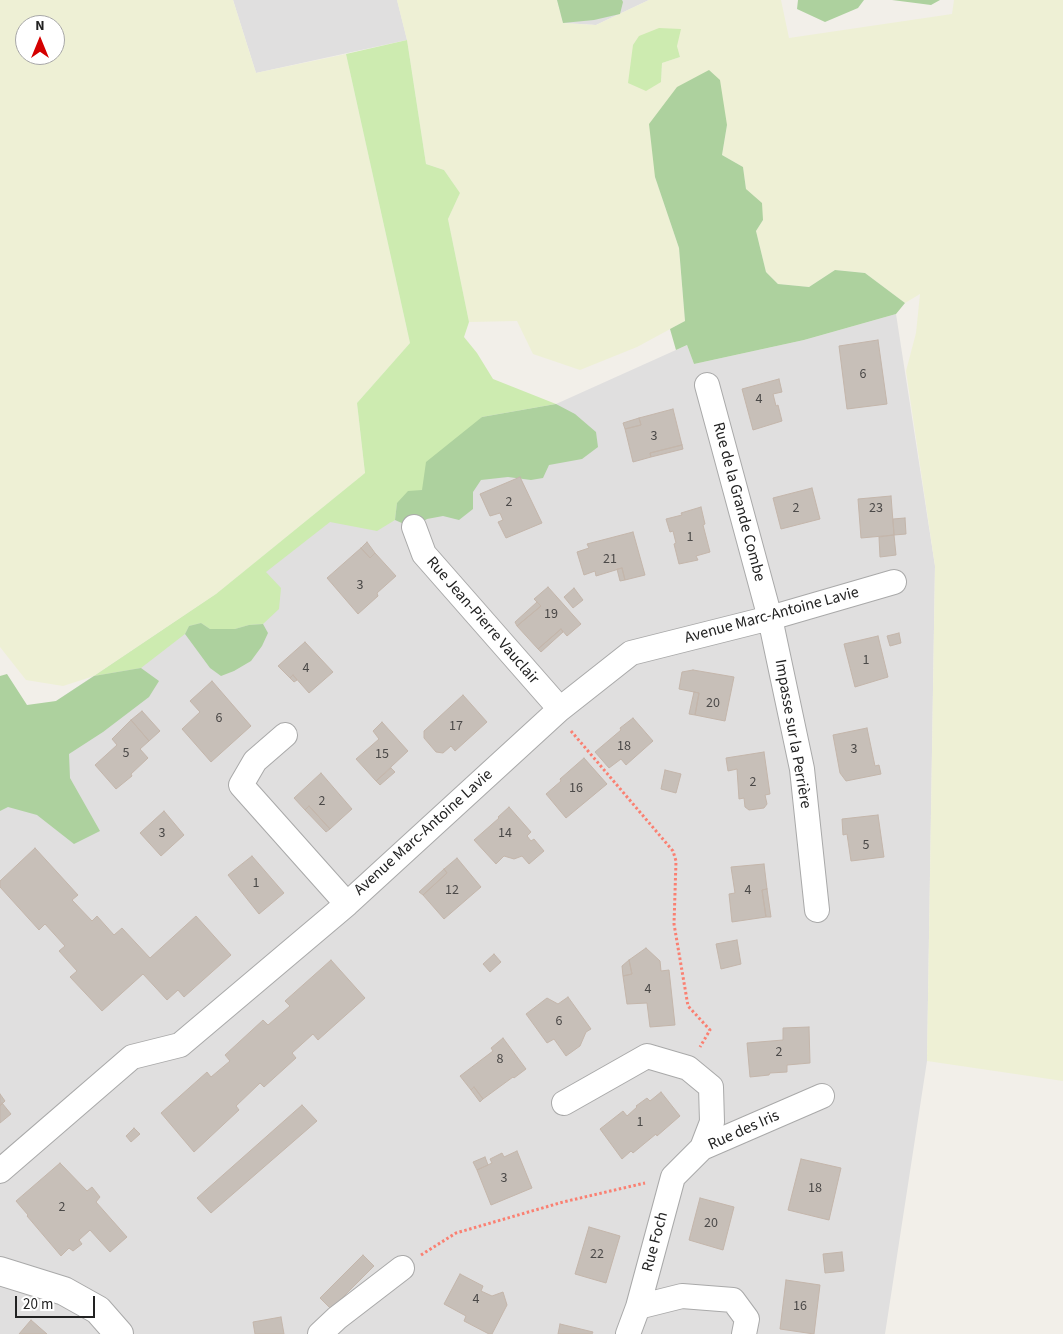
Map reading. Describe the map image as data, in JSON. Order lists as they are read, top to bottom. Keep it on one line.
{"streets":{"street":["Rue de la Grande Combe","Avenue Marc-Antoine Lavie","Rue Jean-Pierre Vauclair","Impasse sur la Perrière","Rue des Iris","Rue Foch"]},"crossings":[["Rue de la Grande Combe","Avenue Marc-Antoine Lavie"],["Rue de la Grande Combe","Impasse sur la Perrière"],["Avenue Marc-Antoine Lavie","Rue Jean-Pierre Vauclair"],["Avenue Marc-Antoine Lavie","Impasse sur la Perrière"],["Rue des Iris","Rue Foch"]],"house_numbers":["6","4","3","2","2","23","1","21","3","19","1","4","20","6","17","18","3","5","15","2","16","2","3","14","5","1","12","4","4","6","2","8","1","3","18","2","20","22","4","16"],"scale_bar":"20 m","north":"top"}
